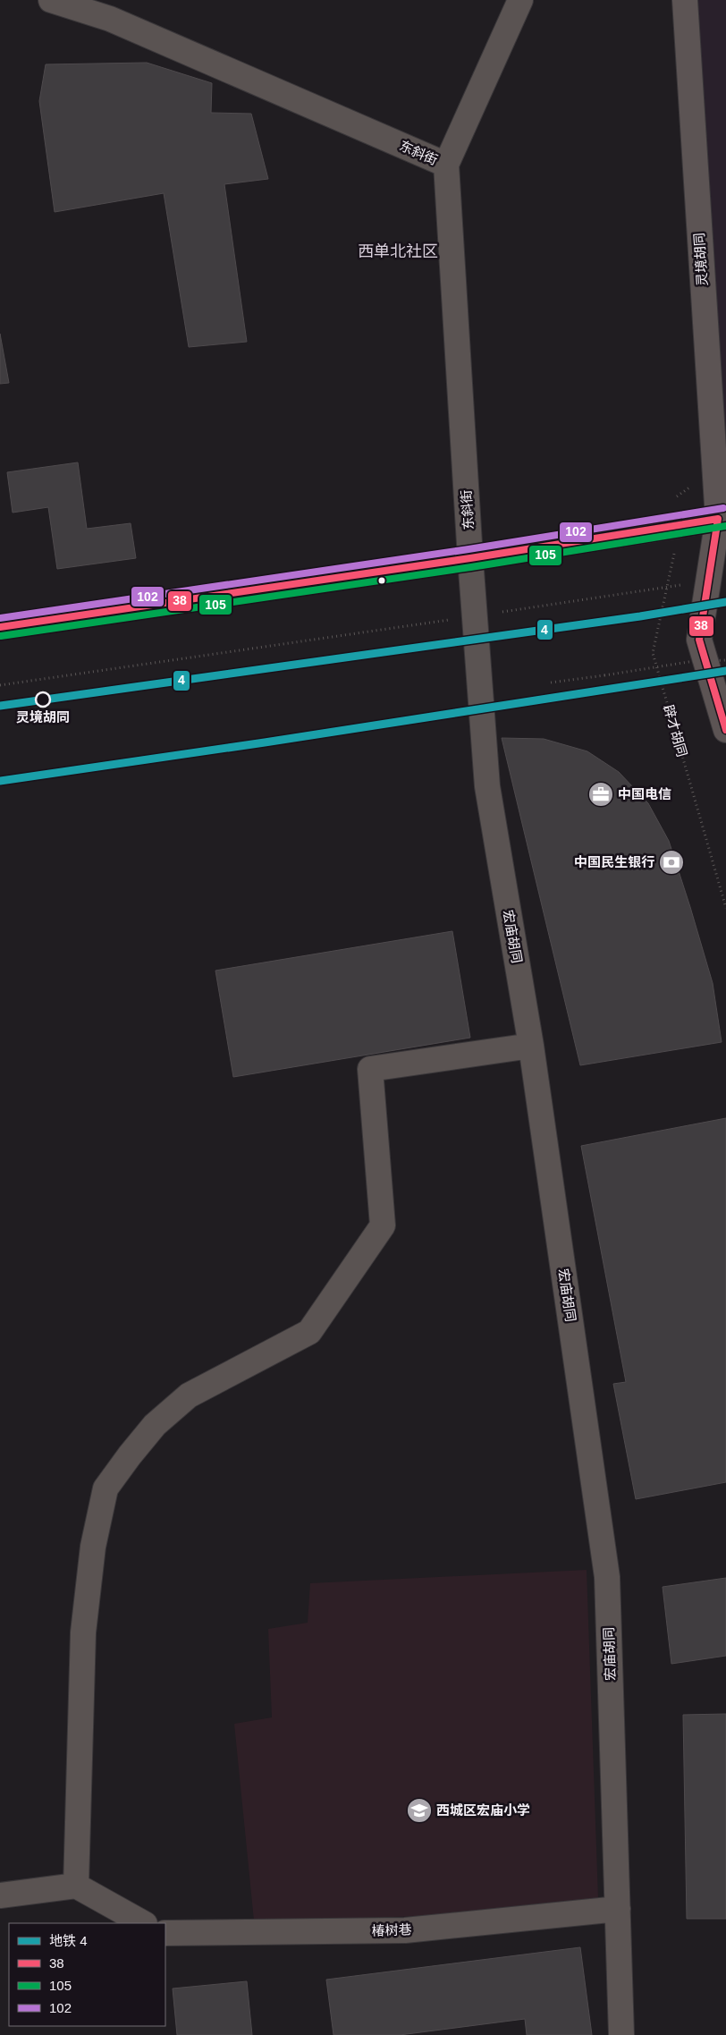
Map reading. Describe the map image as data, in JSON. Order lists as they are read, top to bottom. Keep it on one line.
{"streets":{"main road":["灵境胡同"],"street":["东斜街","宏庙胡同","椿树巷"],"path":["辟才胡同"]},"crossings":[["东斜街","宏庙胡同"],["宏庙胡同","椿树巷"]],"districts":["西单北社区"],"places":{"other":["灵境胡同"],"office":["中国电信"],"bank":["中国民生银行"],"school or university":["西城区宏庙小学"]},"lines":["transit line 102","transit line 38","transit line 105","metro line 4"],"legend":["地铁 4","38","105","102"]}
